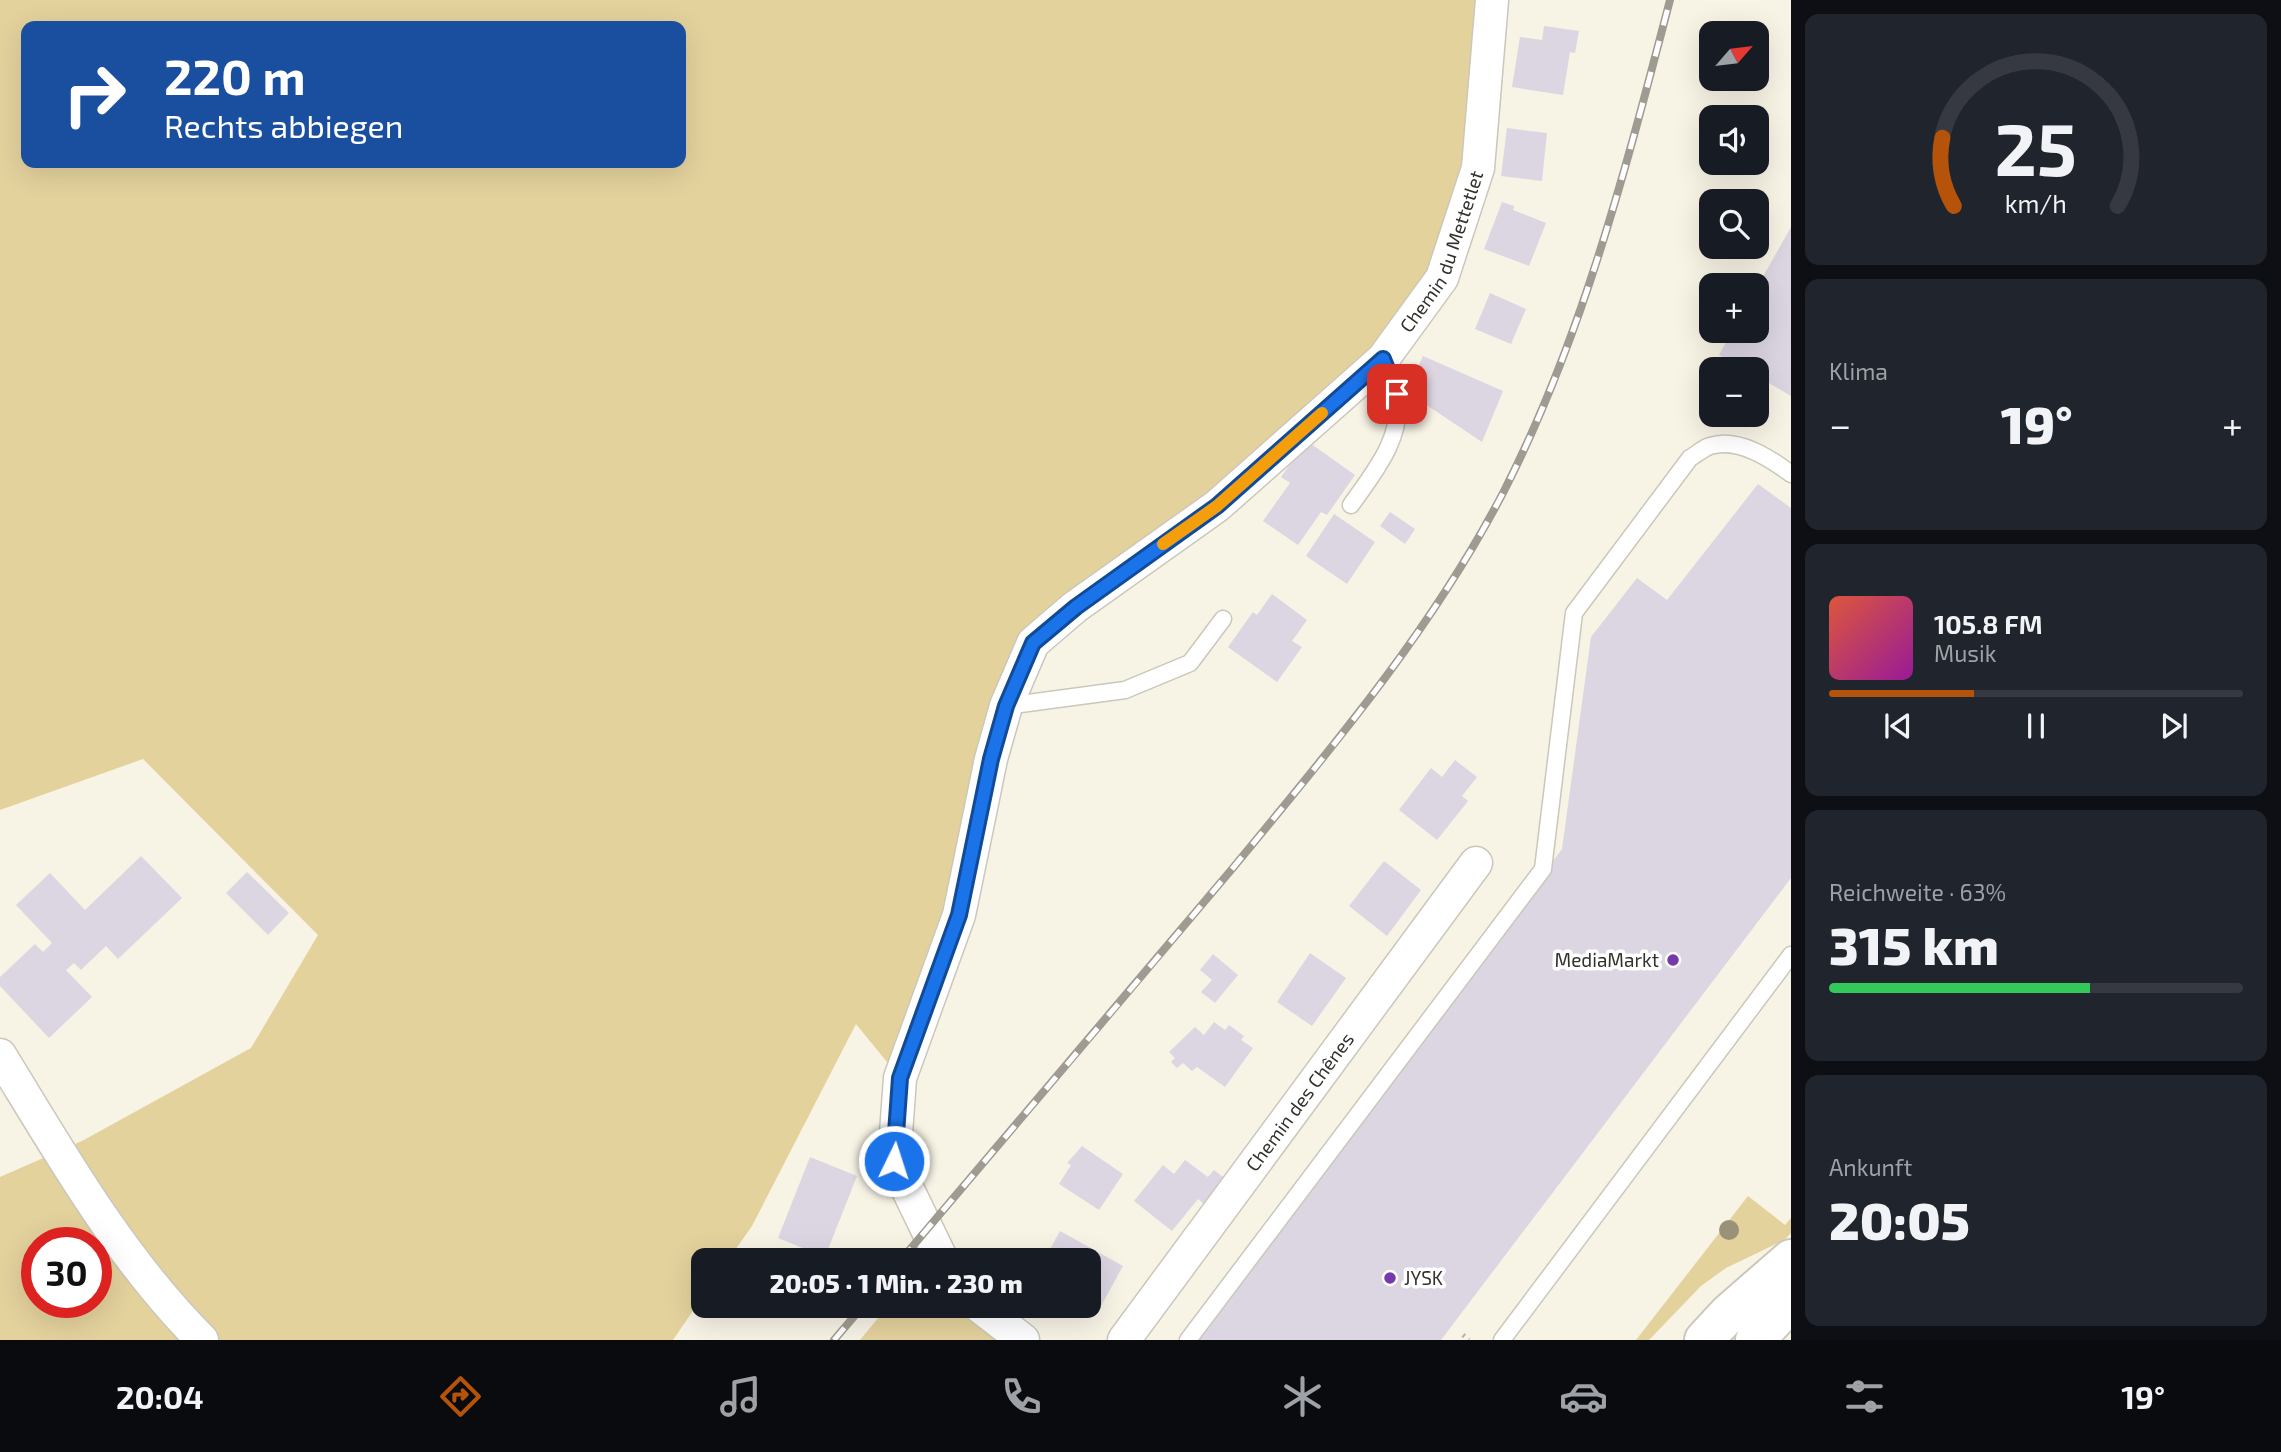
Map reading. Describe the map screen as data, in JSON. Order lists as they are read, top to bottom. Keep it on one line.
{"streets":{"street":["Chemin du Mettetlet","Chemin des Chênes"]},"places":["MediaMarkt","JYSK"],"north":"top right","page":{"map_buttons":["+","−"],"turn":["220 m","Rechts abbiegen"],"tile":["Klima",["Reichweite · 63%","315 km"],["Ankunft","20:05"]],"heat":["−","19°","+"],"song":["105.8 FM","Musik"],"limit":"30","trip":"20:05 · 1 Min. · 230 m","tabs":["20:04","19°"],"gauge":["25","km/h"]}}
